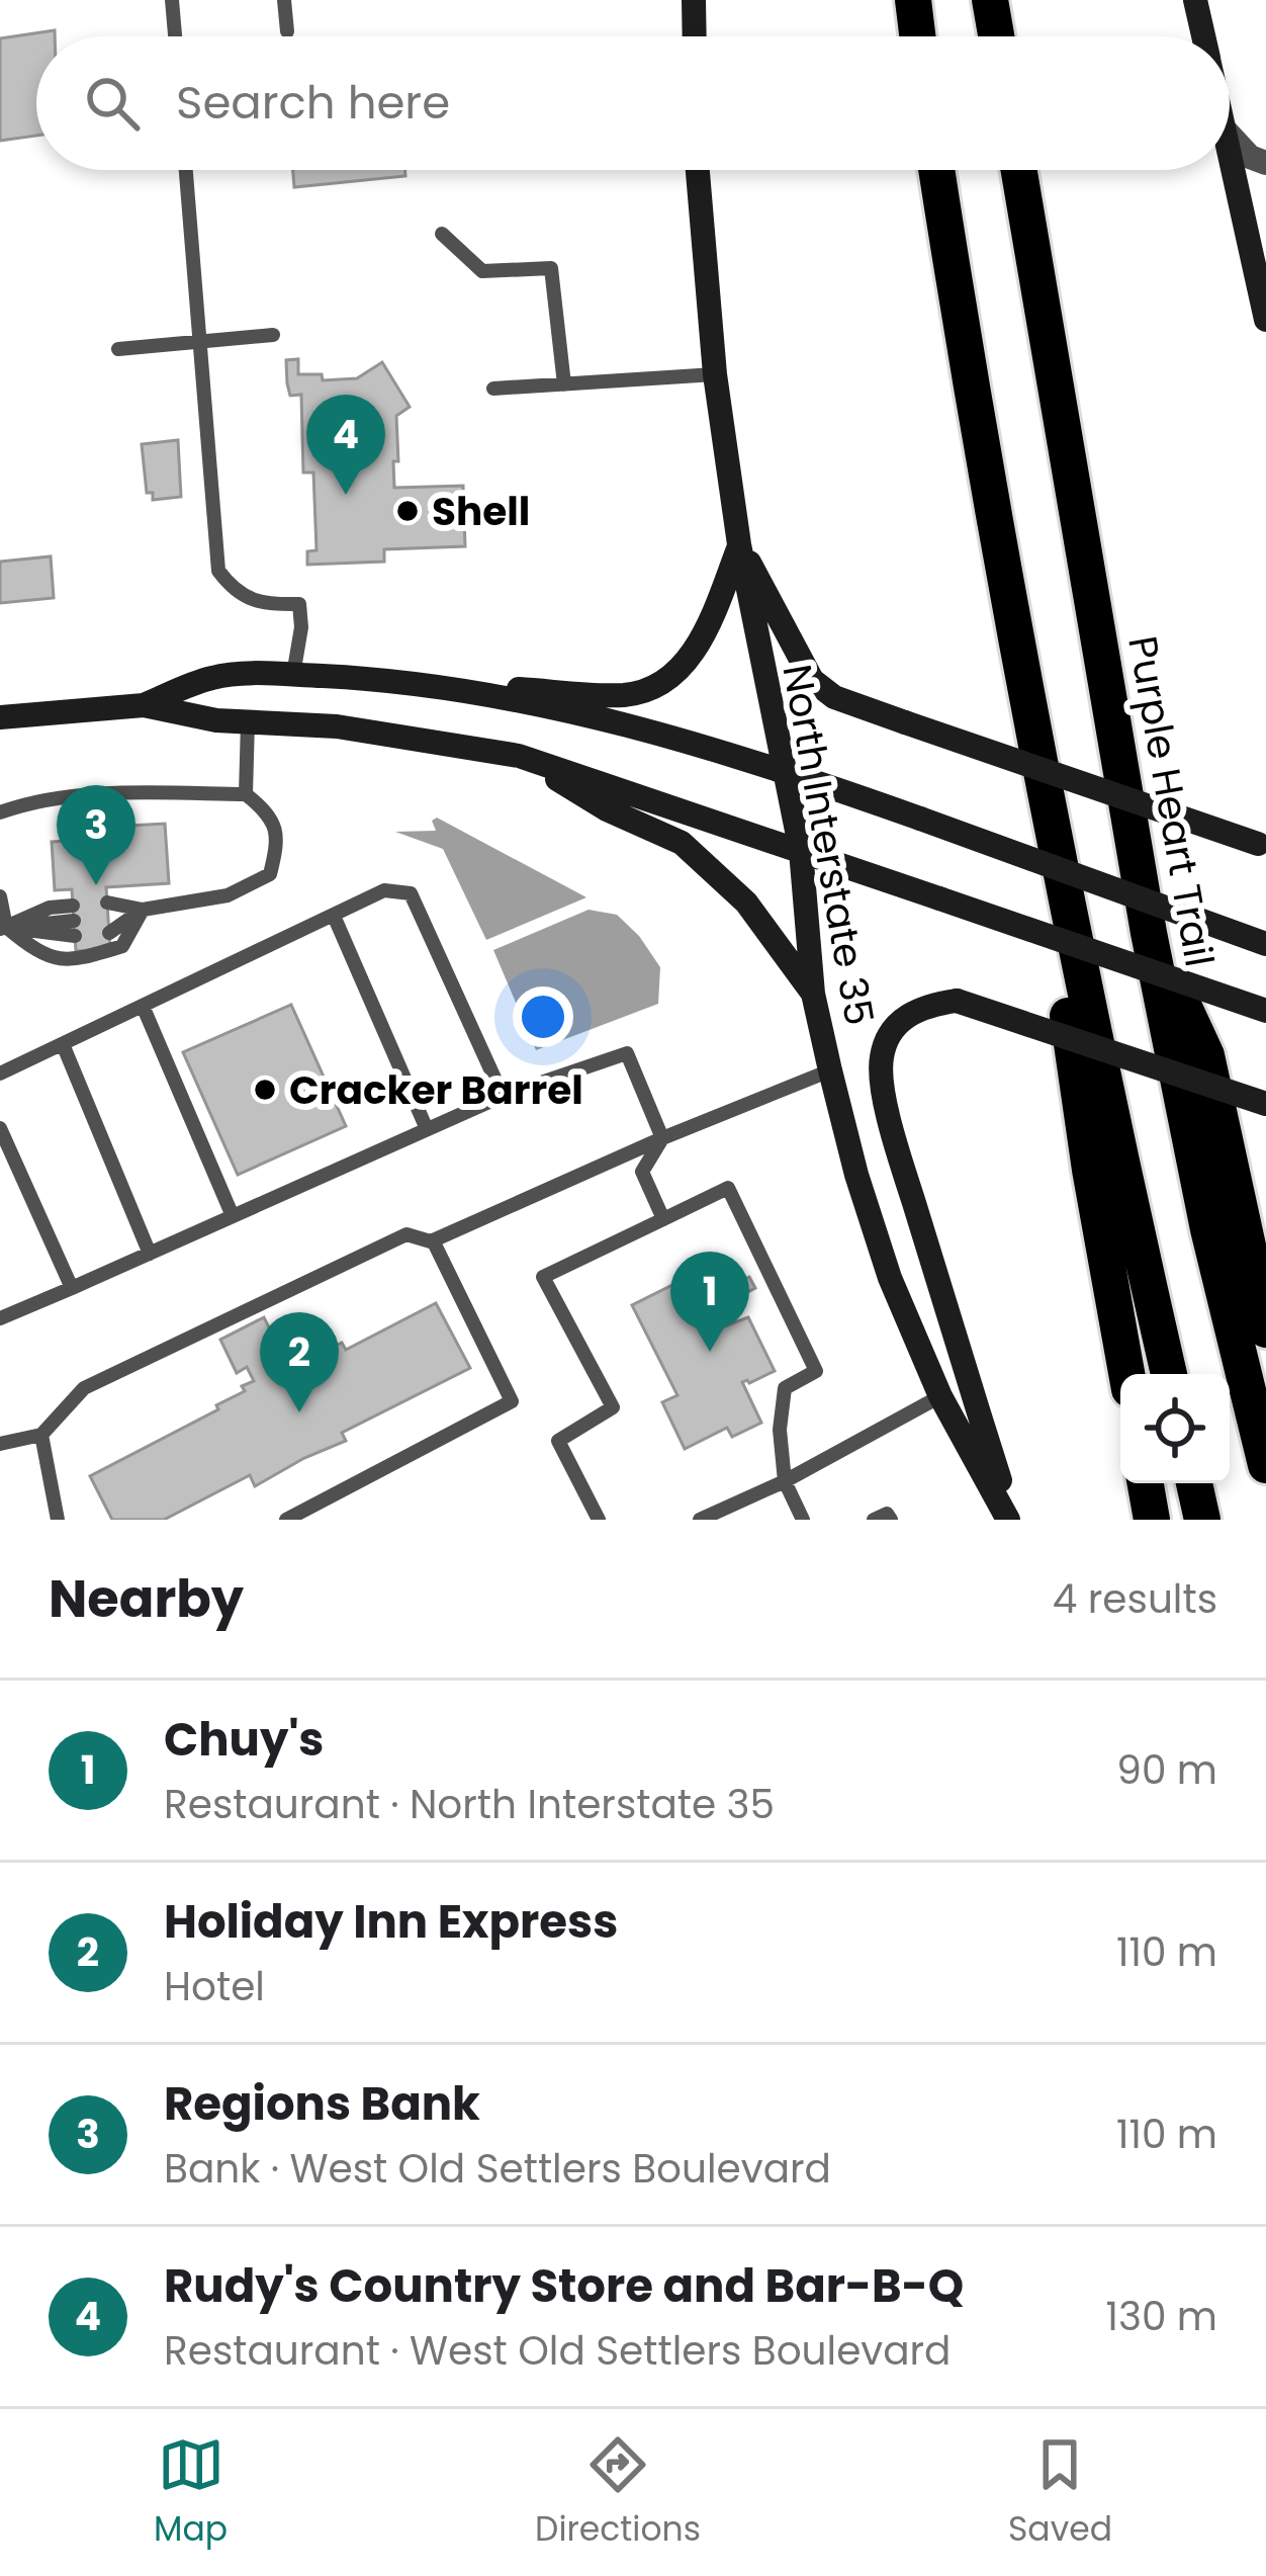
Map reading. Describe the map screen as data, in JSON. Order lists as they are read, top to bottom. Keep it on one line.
{"streets":{"highway":["Purple Heart Trail"],"main road":["North Interstate 35"]},"places":["Shell","Cracker Barrel"],"page":{"search":"Search here","pins":["4","3","1","2"],"heading":["Nearby","4 results"],"list":[{"mark":"1","name":"Chuy's","note":"Restaurant · North Interstate 35","value":"90 m"},{"mark":"2","name":"Holiday Inn Express","note":"Hotel","value":"110 m"},{"mark":"3","name":"Regions Bank","note":"Bank · West Old Settlers Boulevard","value":"110 m"},{"mark":"4","name":"Rudy's Country Store and Bar-B-Q","note":"Restaurant · West Old Settlers Boulevard","value":"130 m"}],"nav":["Map","Directions","Saved"]}}
